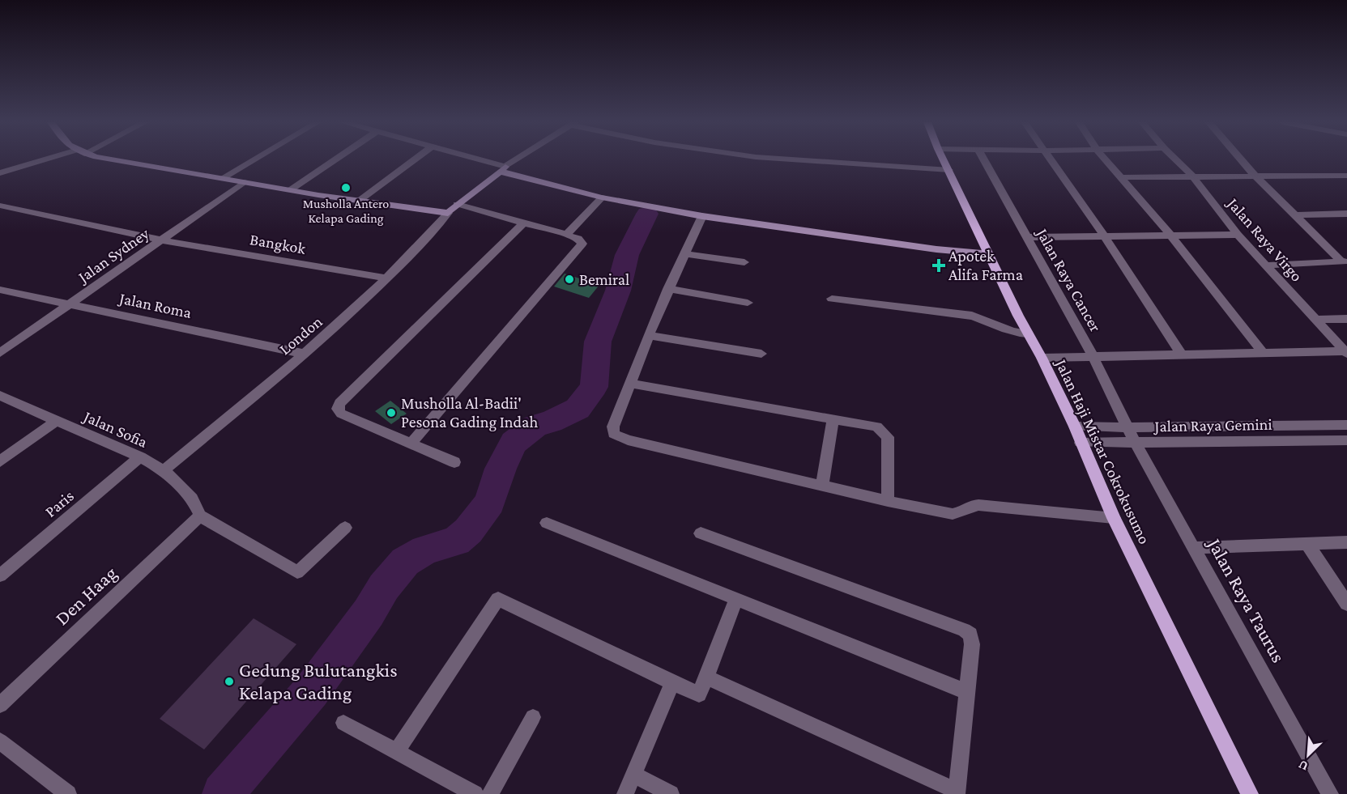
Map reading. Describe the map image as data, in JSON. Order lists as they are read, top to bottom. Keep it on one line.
{"streets":{"main road":["Jalan Haji Mistar Cokrokusumo"],"street":["Jalan Raya Virgo","Bangkok","Jalan Sydney","Jalan Raya Cancer","Jalan Roma","London","Jalan Raya Gemini","Jalan Sofia","Paris","Den Haag","Jalan Raya Taurus"]},"crossings":[["Bangkok","Jalan Sydney"],["Bangkok","London"],["Jalan Sydney","Jalan Roma"],["Jalan Raya Cancer","Jalan Raya Gemini"],["Jalan Raya Cancer","Jalan Raya Taurus"],["Jalan Roma","London"],["London","Jalan Sofia"],["Jalan Raya Gemini","Jalan Haji Mistar Cokrokusumo"],["Jalan Raya Gemini","Jalan Raya Taurus"],["Jalan Sofia","Paris"],["Jalan Sofia","Den Haag"]],"places":{"other":["Musholla Antero Kelapa Gading","Bemiral","Musholla Al-Badii' Pesona Gading Indah","Gedung Bulutangkis Kelapa Gading"],"health":["Apotek Alifa Farma"]},"north":"bottom left"}
